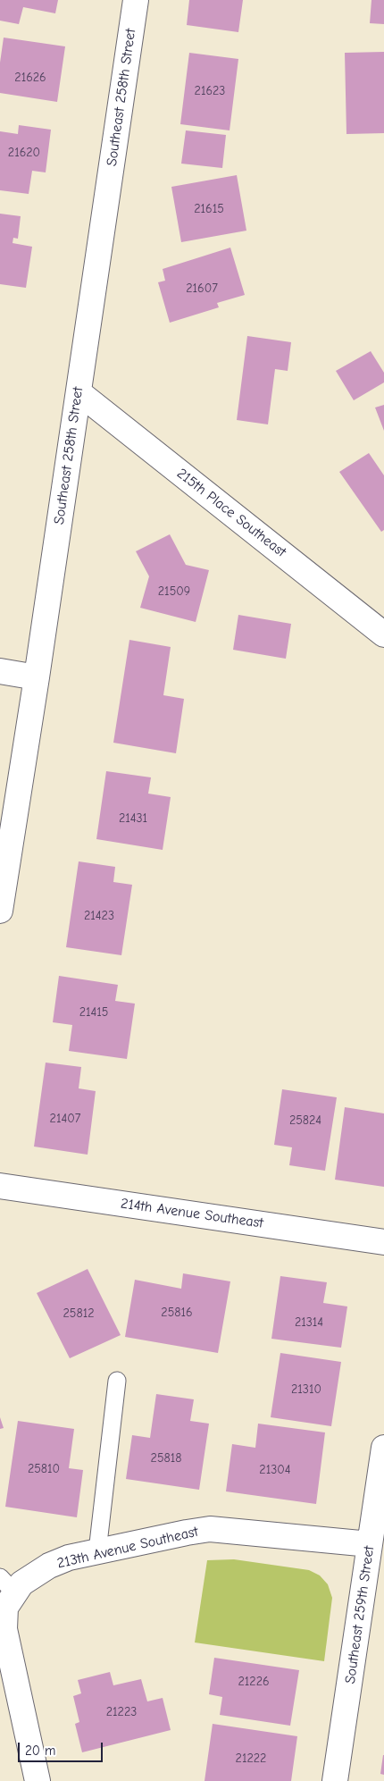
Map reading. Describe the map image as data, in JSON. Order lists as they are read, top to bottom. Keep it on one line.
{"streets":{"street":["Southeast 258th Street","215th Place Southeast","214th Avenue Southeast","213th Avenue Southeast","Southeast 259th Street"]},"crossings":[["Southeast 258th Street","215th Place Southeast"],["213th Avenue Southeast","Southeast 259th Street"]],"house_numbers":["21626","21623","21620","21615","21607","21509","21431","21423","21415","21407","25824","25816","25812","21314","21310","25818","25810","21304","21226","21223","21222"],"scale_bar":"20 m"}
